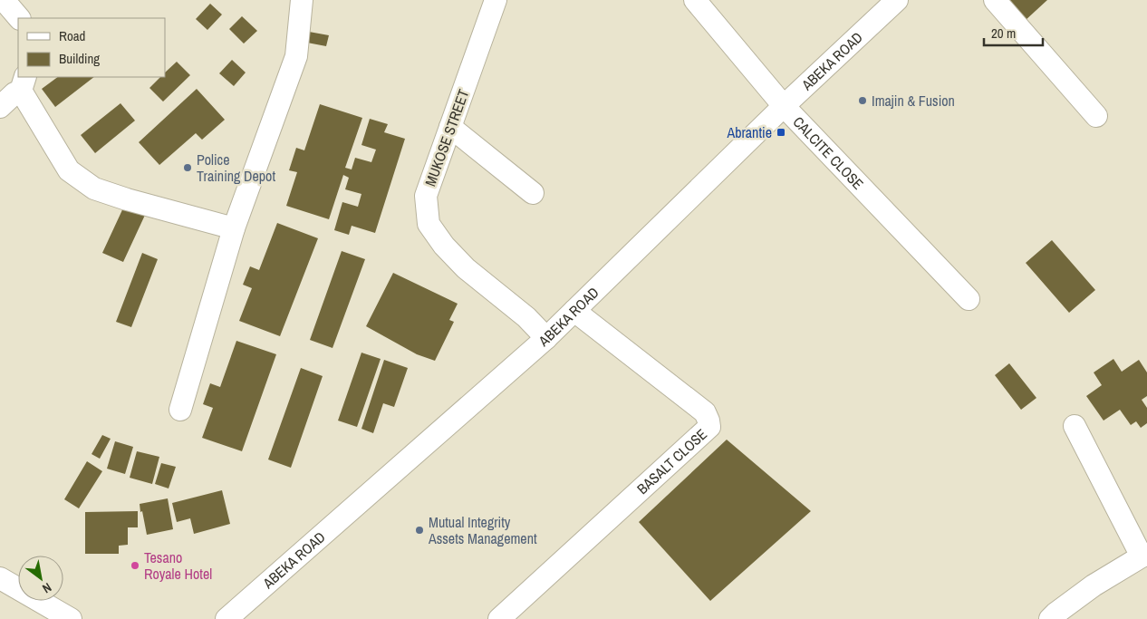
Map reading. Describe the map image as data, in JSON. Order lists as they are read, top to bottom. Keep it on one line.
{"streets":{"street":["ABEKA ROAD","MUKOSE STREET","CALCITE CLOSE","BASALT CLOSE"]},"crossings":[["ABEKA ROAD","MUKOSE STREET"],["ABEKA ROAD","CALCITE CLOSE"],["ABEKA ROAD","BASALT CLOSE"]],"places":{"other":["Imajin & Fusion","Police Training Depot","Mutual Integrity Assets Management","Tesano Royale Hotel"],"transit":["Abrantie"]},"legend":["Road","Building"],"scale_bar":"20 m","north":"bottom right"}
